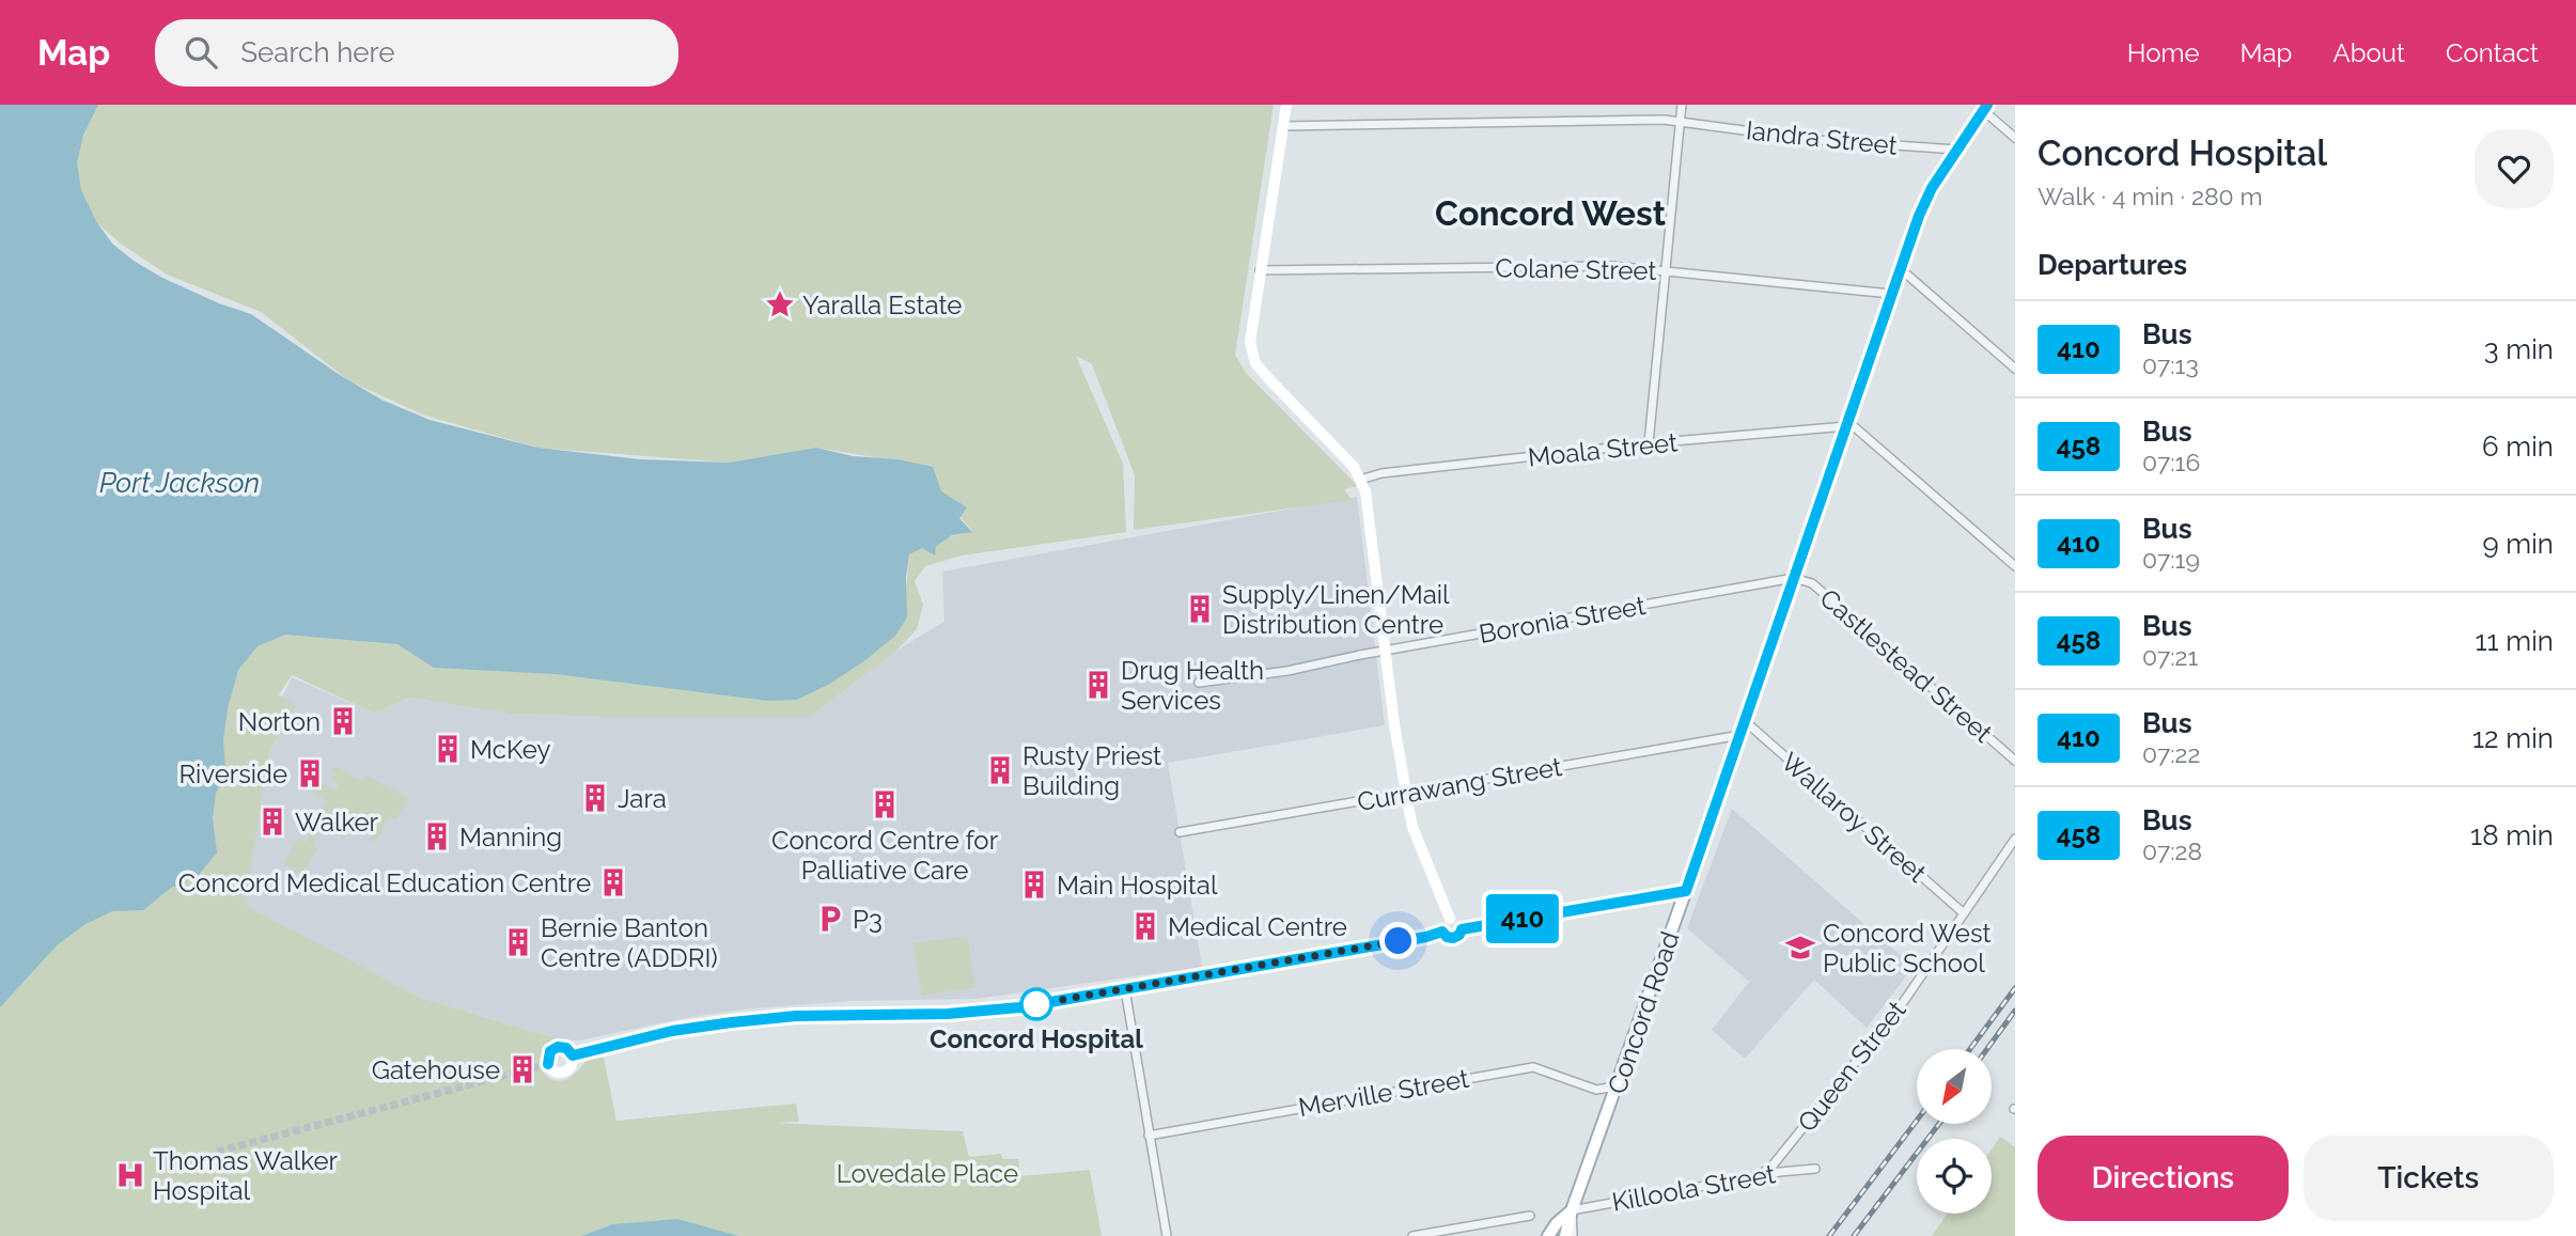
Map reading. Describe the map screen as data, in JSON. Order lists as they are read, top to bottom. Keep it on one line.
{"streets":{"main road":["Concord Road"],"street":["Iandra Street","Colane Street","Moala Street","Boronia Street","Castlestead Street","Currawang Street","Wallaroy Street","Queen Street","Merville Street","Killoola Street"]},"crossings":[["Iandra Street","Concord Road"],["Colane Street","Concord Road"],["Moala Street","Concord Road"],["Boronia Street","Castlestead Street"],["Boronia Street","Concord Road"],["Castlestead Street","Concord Road"],["Currawang Street","Concord Road"],["Wallaroy Street","Concord Road"],["Wallaroy Street","Queen Street"],["Concord Road","Merville Street"],["Concord Road","Killoola Street"],["Queen Street","Killoola Street"]],"districts":["Concord West"],"water":["Port Jackson"],"parks":["Lovedale Place"],"places":{"place":["Yaralla Estate"],"building":["Supply/Linen/Mail Distribution Centre","Drug Health Services","Norton","McKey","Rusty Priest Building","Riverside","Jara","Concord Centre for Palliative Care","Walker","Manning","Concord Medical Education Centre","Main Hospital","Medical Centre","Bernie Banton Centre (ADDRI)","Gatehouse"],"parking":["P3"],"school or university":["Concord West Public School"],"other":["Concord Hospital"],"hospital":["Thomas Walker Hospital"]},"lines":["bus line 410"],"north":"bottom left","page":{"header":"Map","search":"Search here","nav":["Home","Map","About","Contact"],"on_map":"410","heading":[["Concord Hospital","Walk · 4 min · 280 m"],"Departures"],"list":[{"mark":"410","name":"Bus","note":"07:13","value":"3 min"},{"mark":"458","name":"Bus","note":"07:16","value":"6 min"},{"mark":"410","name":"Bus","note":"07:19","value":"9 min"},{"mark":"458","name":"Bus","note":"07:21","value":"11 min"},{"mark":"410","name":"Bus","note":"07:22","value":"12 min"},{"mark":"458","name":"Bus","note":"07:28","value":"18 min"}],"buttons":["Directions","Tickets"]}}
